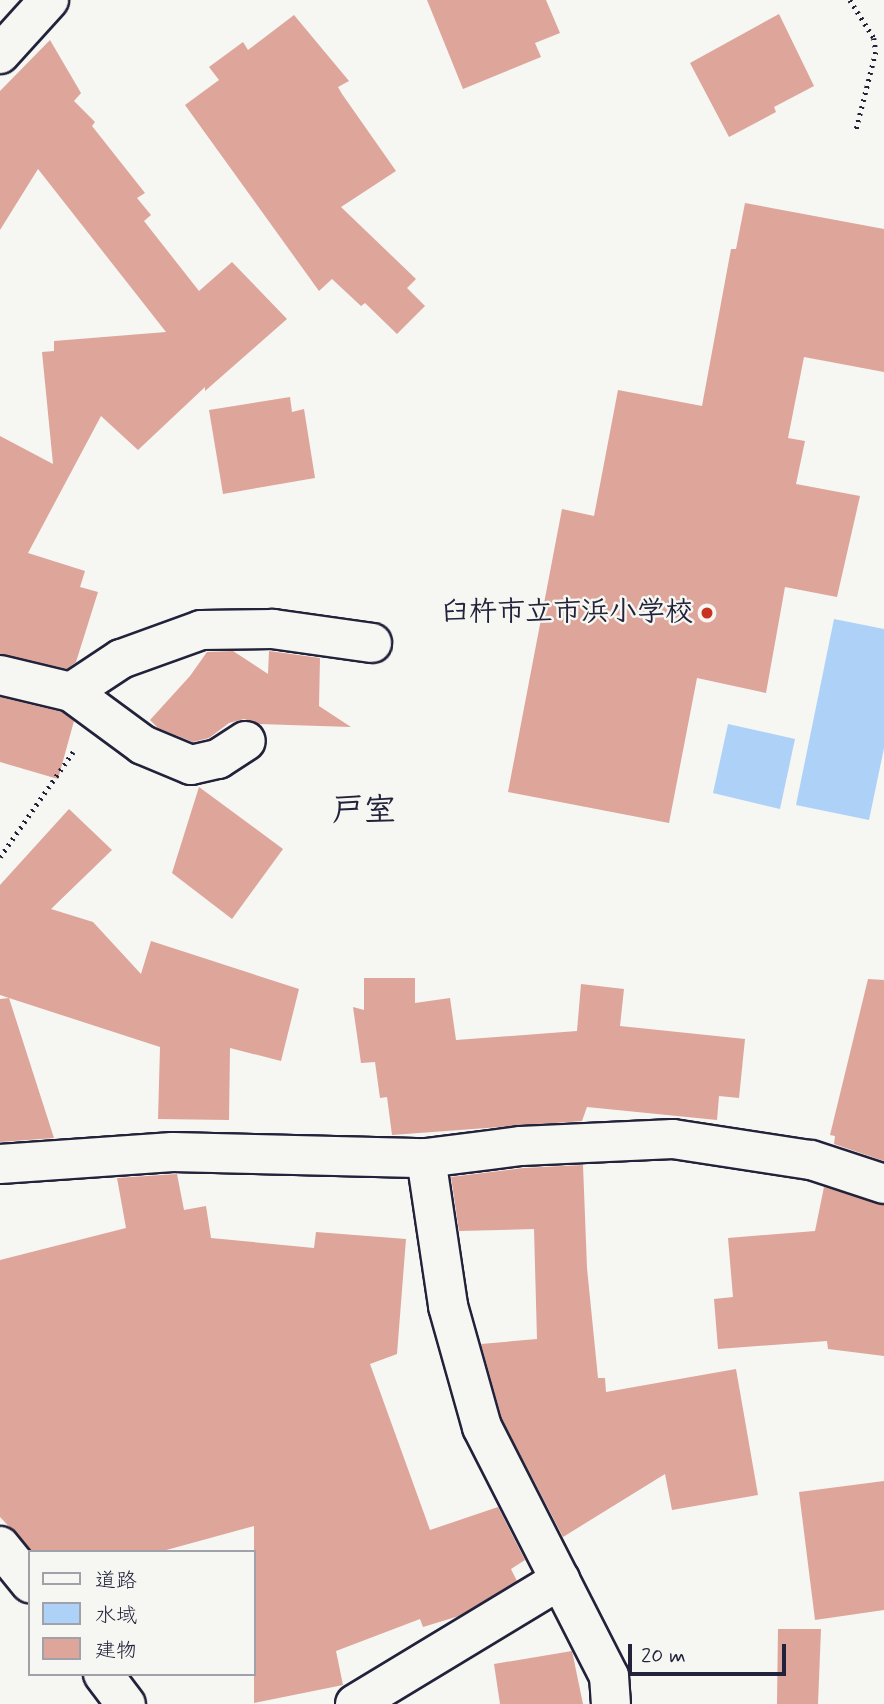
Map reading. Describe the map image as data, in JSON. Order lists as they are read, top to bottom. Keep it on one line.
{"districts":["戸室"],"places":["臼杵市立市浜小学校"],"legend":["道路","水域","建物"],"scale_bar":"20 m"}
